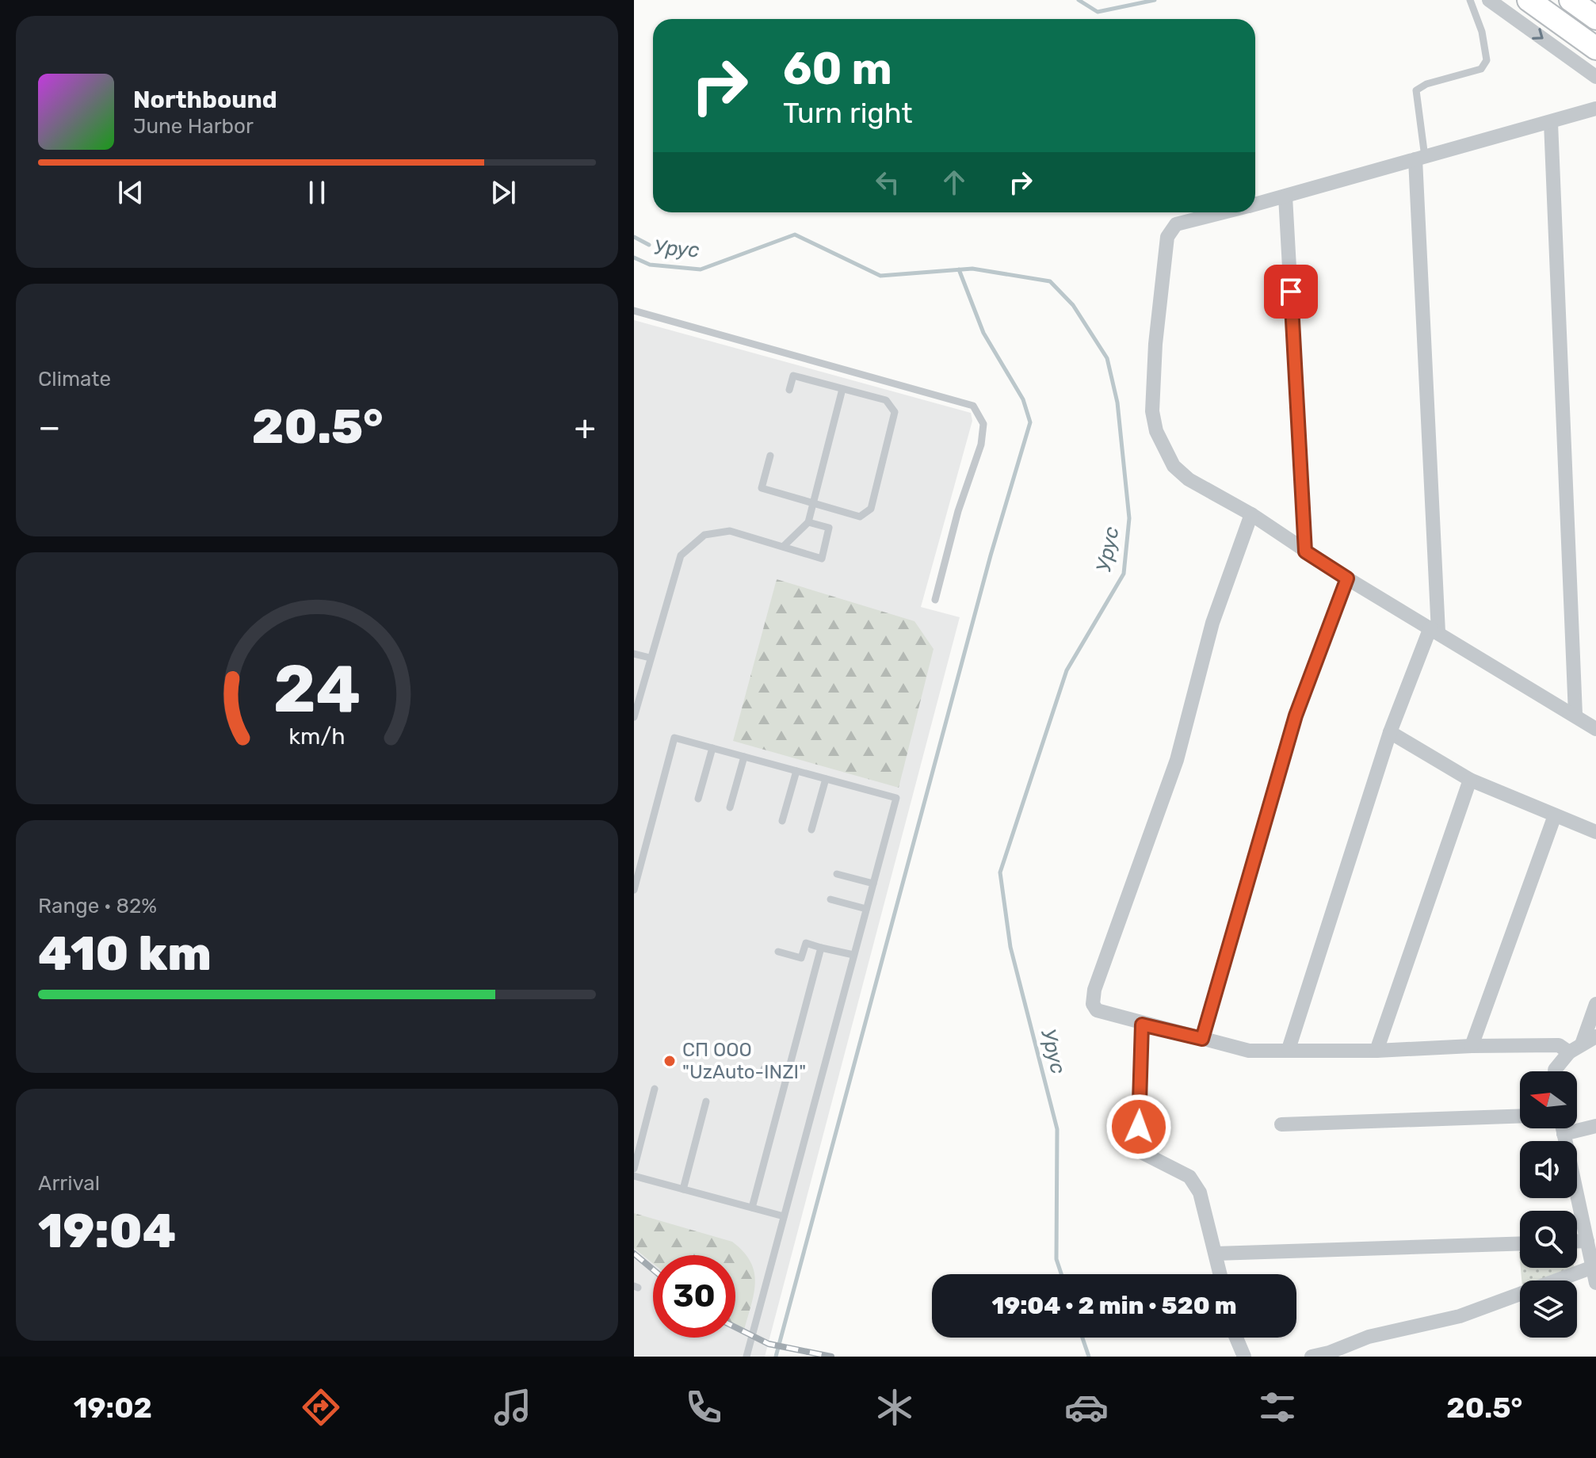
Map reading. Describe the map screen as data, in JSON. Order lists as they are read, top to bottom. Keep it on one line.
{"water":["Урус"],"places":["СП ООО \"UzAuto-INZI\""],"north":"left","page":{"turn":["60 m","Turn right"],"song":["Northbound","June Harbor"],"tile":["Climate",["Range · 82%","410 km"],["Arrival","19:04"]],"heat":["−","20.5°","+"],"limit":"30","trip":"19:04 · 2 min · 520 m","tabs":["19:02","20.5°"],"gauge":["24","km/h"]}}
